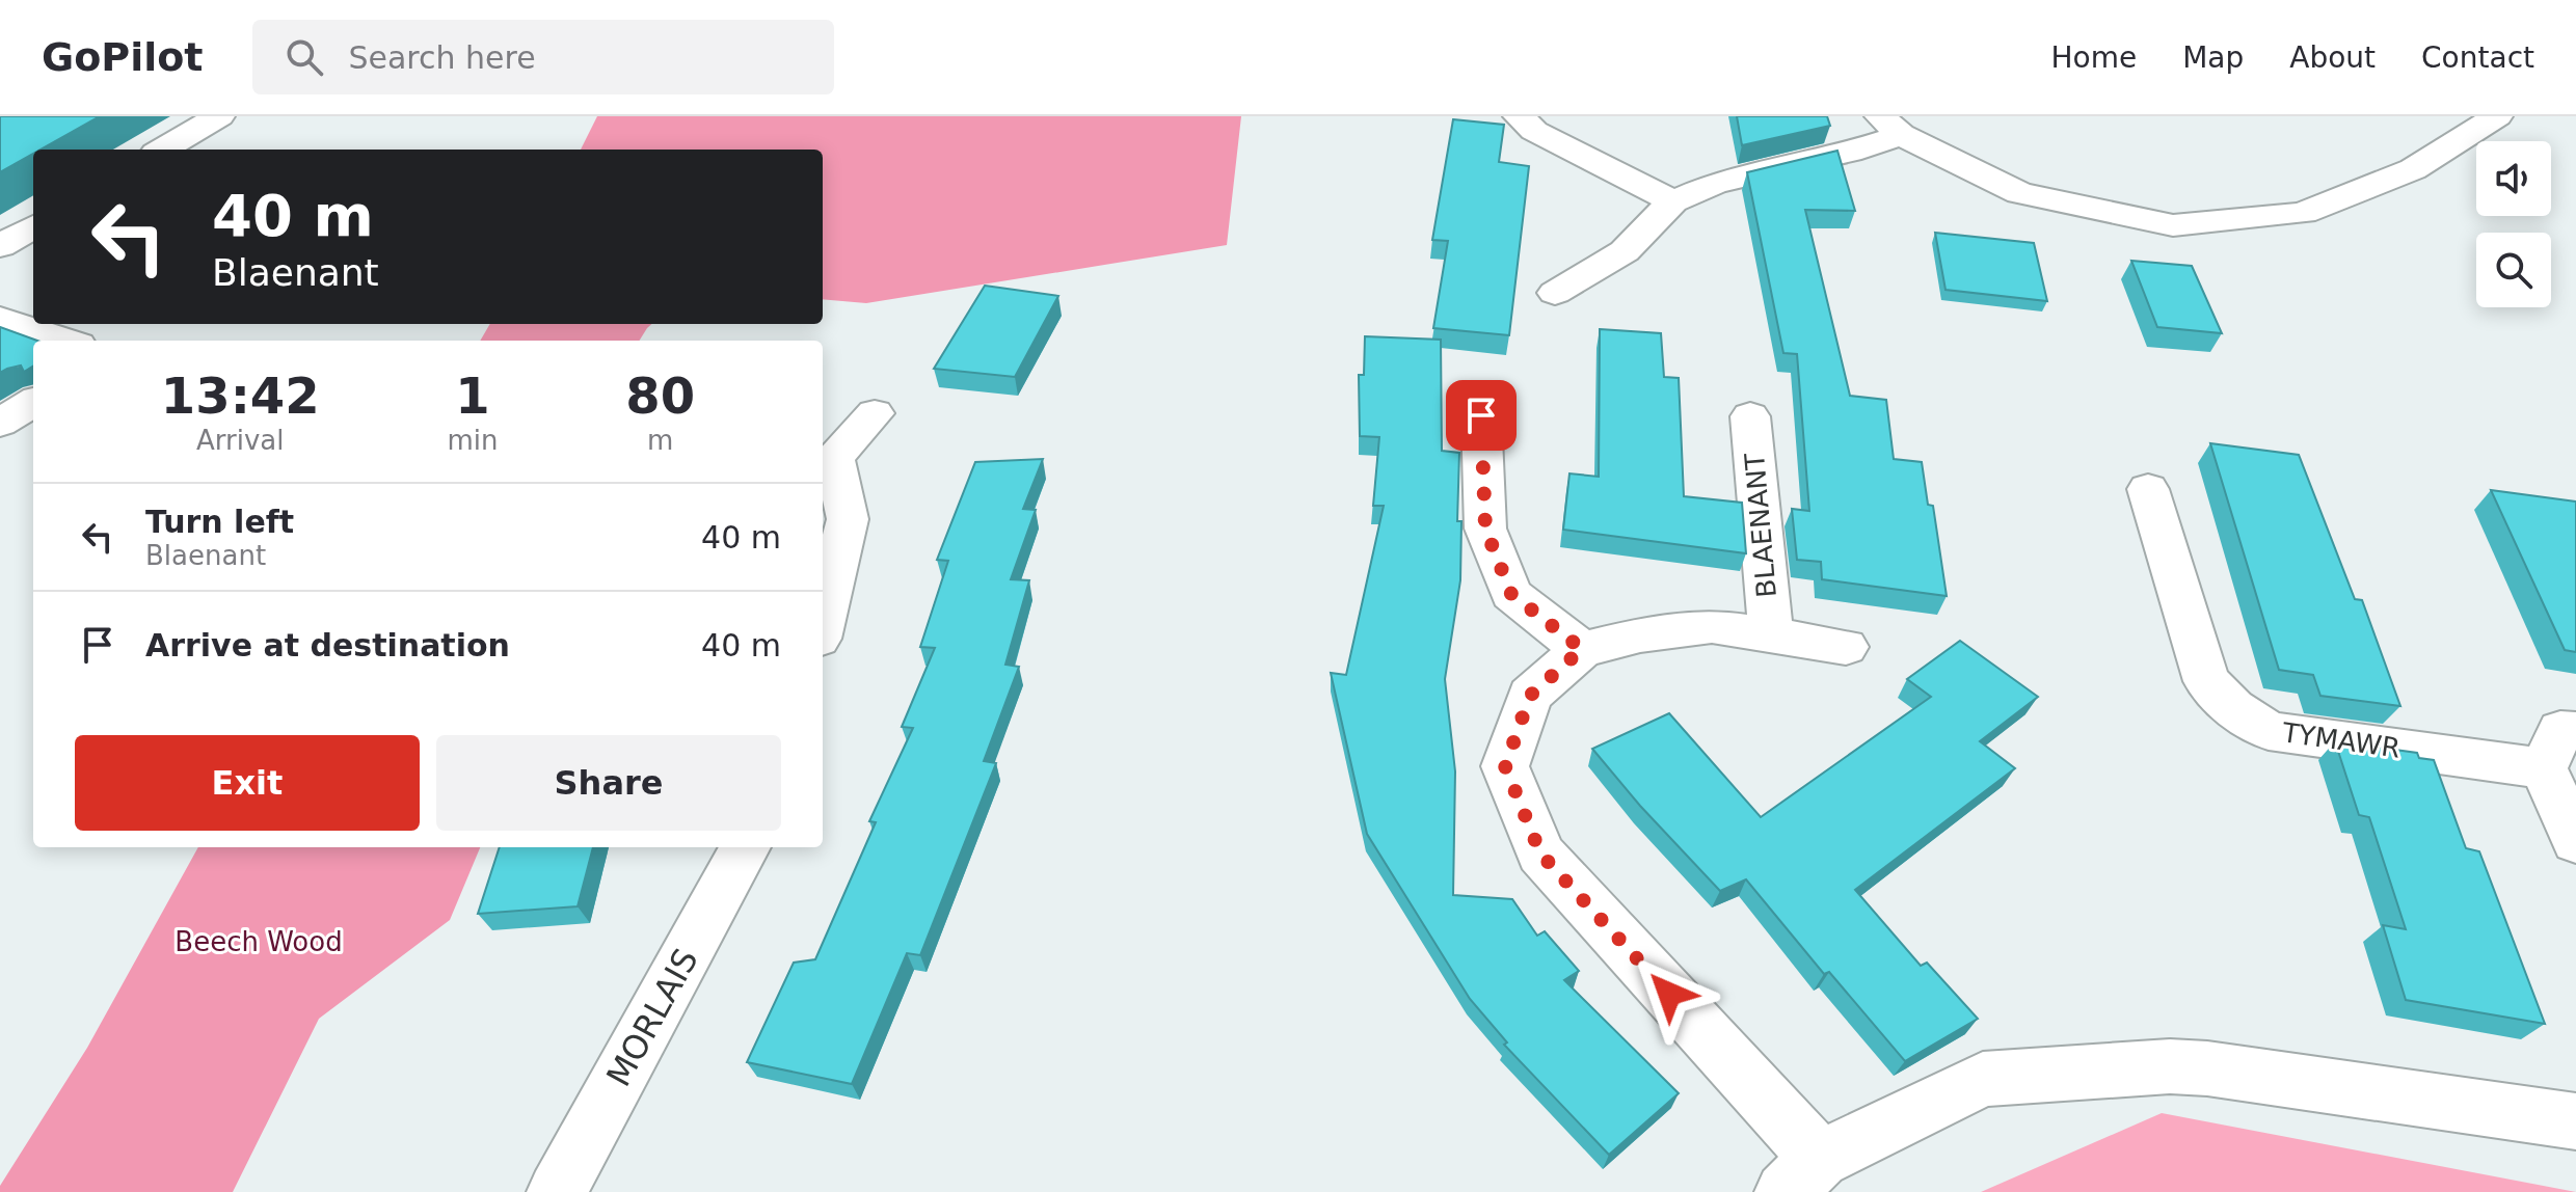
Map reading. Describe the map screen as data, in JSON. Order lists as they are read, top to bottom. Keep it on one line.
{"streets":{"street":["BLAENANT","TYMAWR","MORLAIS"]},"parks":["Beech Wood"],"page":{"header":"GoPilot","search":"Search here","nav":["Home","Map","About","Contact"],"turn":["40 m","Blaenant"],"eta":["13:42","Arrival","1","min","80","m"],"list":[{"name":"Turn left","note":"Blaenant","value":"40 m"},{"name":"Arrive at destination","value":"40 m"}],"buttons":["Exit","Share"]}}
